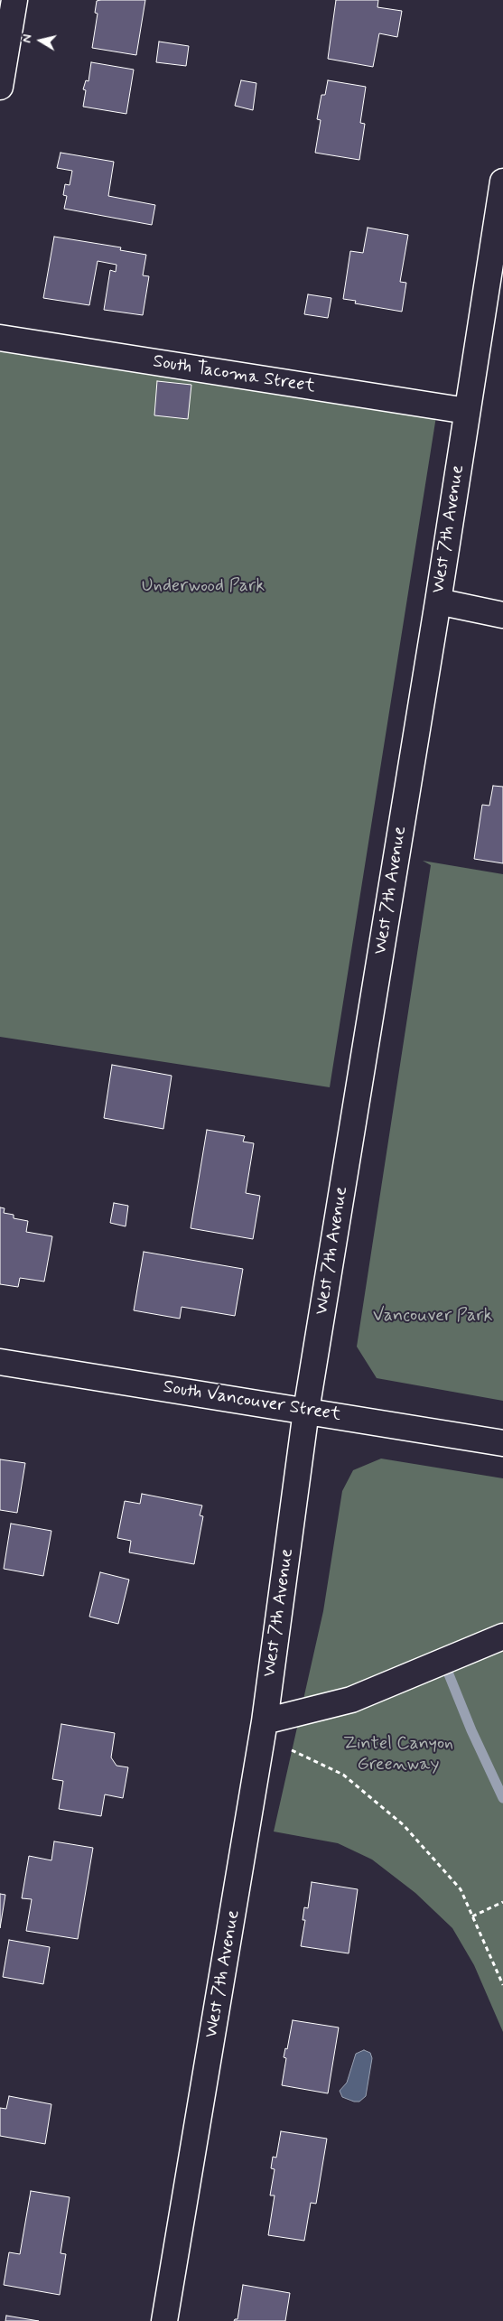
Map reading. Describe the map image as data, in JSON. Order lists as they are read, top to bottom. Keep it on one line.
{"streets":{"street":["South Tacoma Street","West 7th Avenue","South Vancouver Street"]},"crossings":[["South Tacoma Street","West 7th Avenue"],["West 7th Avenue","South Vancouver Street"]],"parks":["Underwood Park","Vancouver Park","Zintel Canyon Greenway"],"north":"left"}
